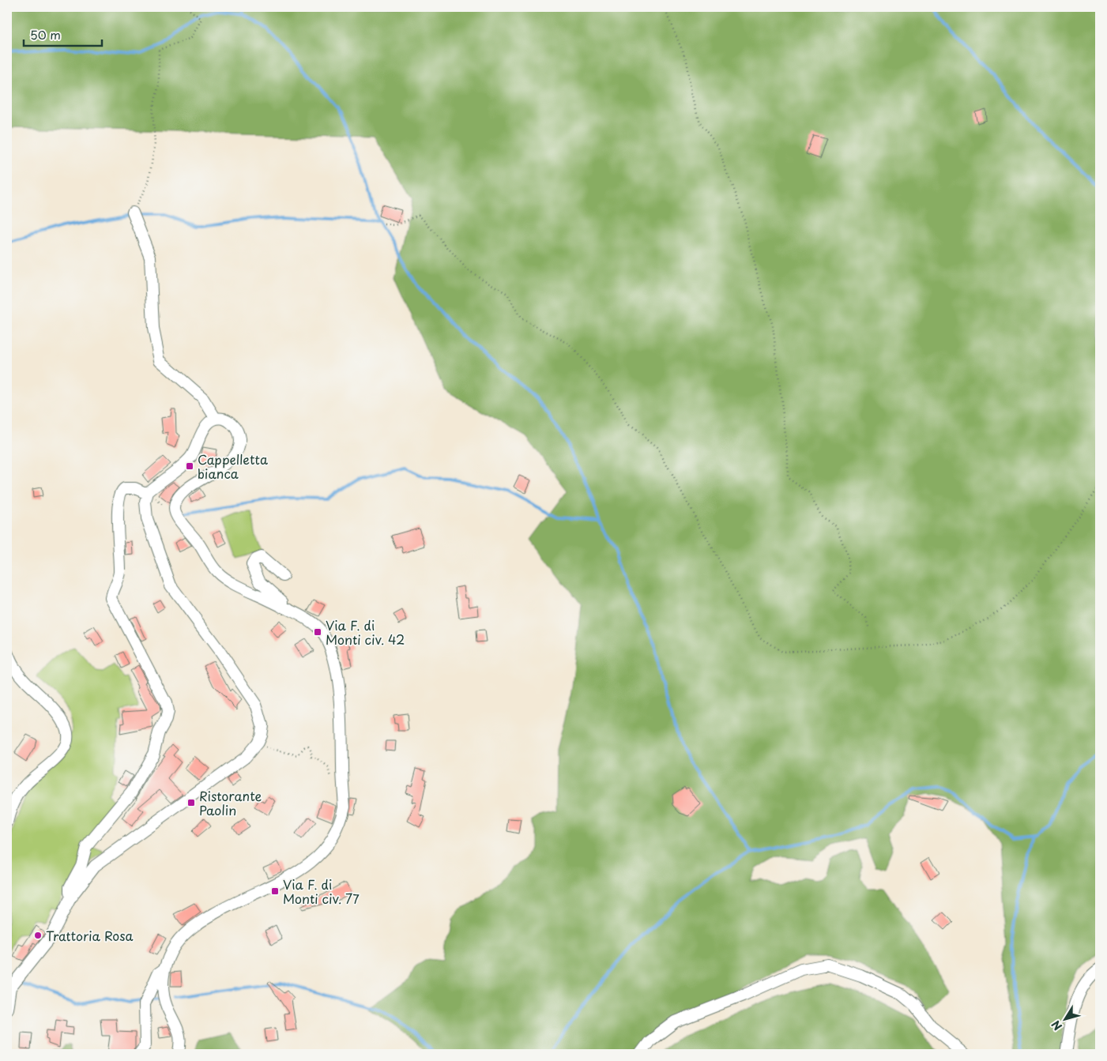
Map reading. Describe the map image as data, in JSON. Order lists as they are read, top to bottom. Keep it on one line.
{"places":{"transit":["Cappelletta bianca","Via F. di Monti civ. 42","Ristorante Paolin","Via F. di Monti civ. 77"],"other":["Trattoria Rosa"]},"scale_bar":"50 m","north":"bottom left"}
